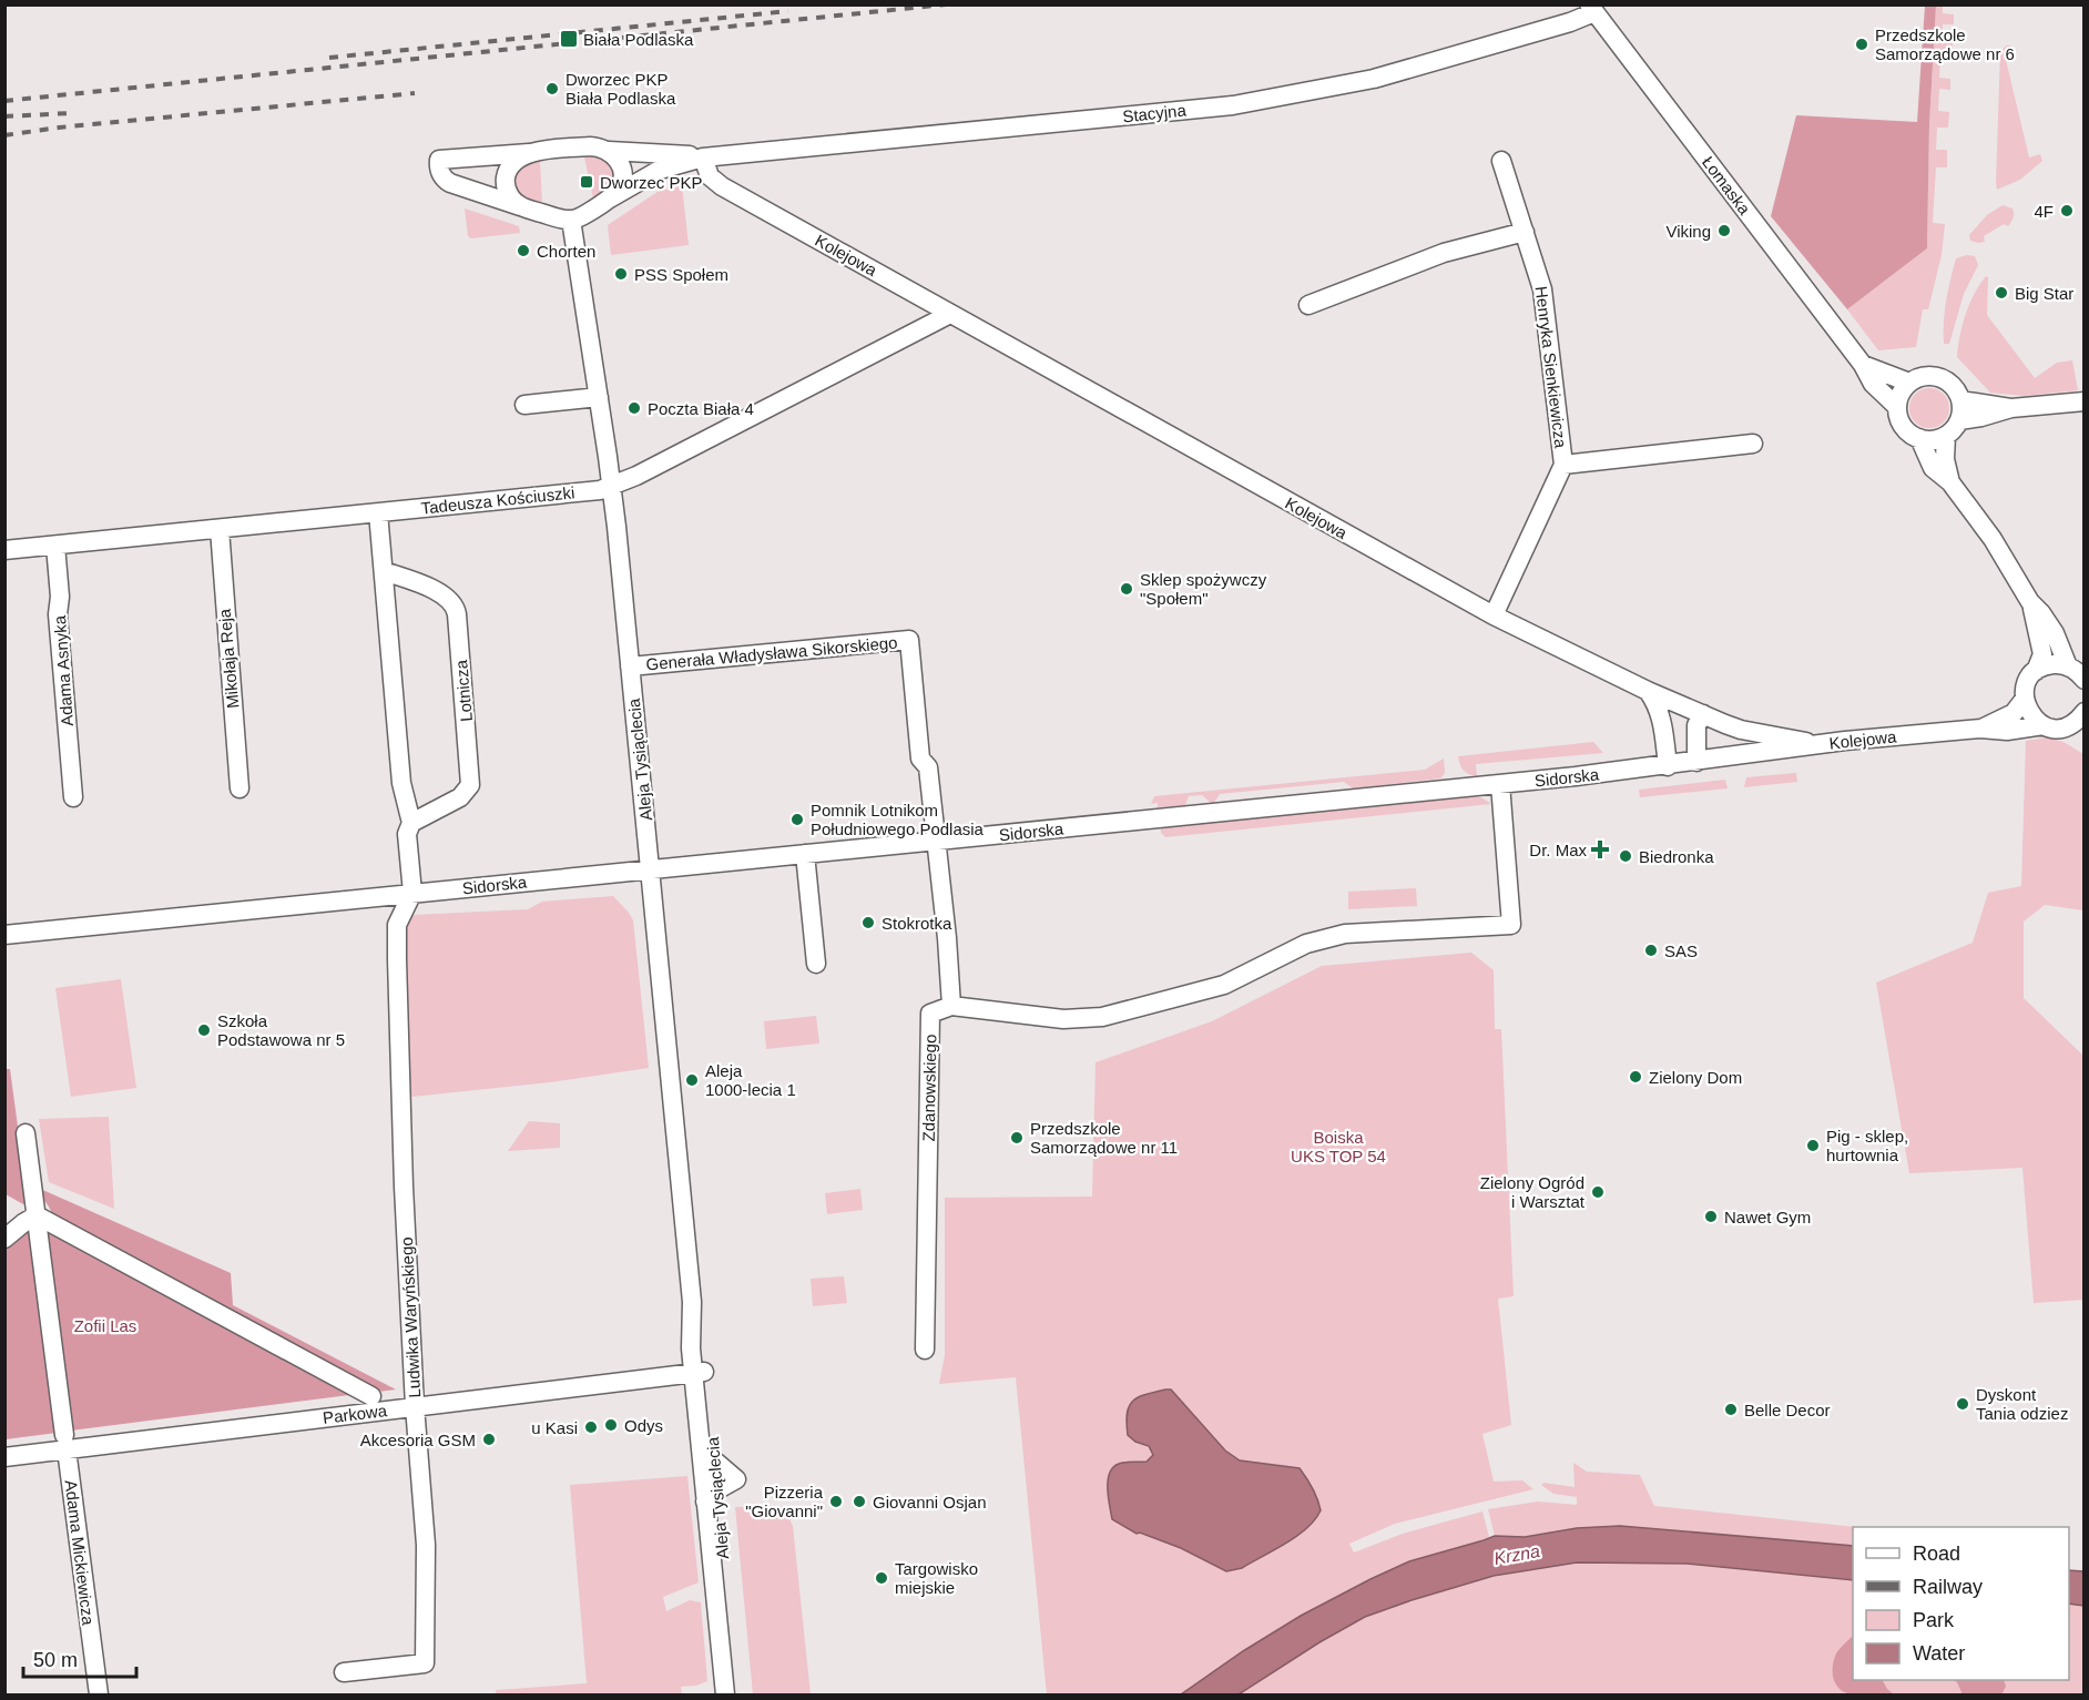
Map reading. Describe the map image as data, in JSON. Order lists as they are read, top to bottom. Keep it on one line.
{"streets":{"street":["Stacyjna","Łomaska","Kolejowa","Henryka Sienkiewicza","Tadeusza Kościuszki","Generała Władysława Sikorskiego","Mikołaja Reja","Adama Asnyka","Lotnicza","Aleja Tysiąclecia","Sidorska","Zdanowskiego","Ludwika Waryńskiego","Parkowa","Adama Mickiewicza"]},"crossings":[["Stacyjna","Łomaska"],["Stacyjna","Kolejowa"],["Stacyjna","Aleja Tysiąclecia"],["Kolejowa","Henryka Sienkiewicza"],["Kolejowa","Tadeusza Kościuszki"],["Kolejowa","Sidorska"],["Tadeusza Kościuszki","Mikołaja Reja"],["Tadeusza Kościuszki","Adama Asnyka"],["Tadeusza Kościuszki","Aleja Tysiąclecia"],["Generała Władysława Sikorskiego","Aleja Tysiąclecia"],["Generała Władysława Sikorskiego","Sidorska"],["Aleja Tysiąclecia","Sidorska"],["Aleja Tysiąclecia","Parkowa"],["Sidorska","Ludwika Waryńskiego"],["Ludwika Waryńskiego","Parkowa"],["Parkowa","Adama Mickiewicza"]],"water":["Krzna"],"parks":["Boiska UKS TOP 54","Zofii Las"],"places":{"transit":["Biała Podlaska","Dworzec PKP"],"other":["Przedszkole Samorządowe nr 6","Dworzec PKP Biała Podlaska","4F","Viking","Chorten","PSS Społem","Big Star","Poczta Biała 4","Sklep spożywczy \"Społem\"","Pomnik Lotnikom Południowego Podlasia","Biedronka","Stokrotka","SAS","Szkoła Podstawowa nr 5","Zielony Dom","Aleja 1000-lecia 1","Przedszkole Samorządowe nr 11","Pig - sklep, hurtownia","Zielony Ogród i Warsztat","Nawet Gym","Dyskont Tania odziez","Belle Decor","Odys","u Kasi","Akcesoria GSM","Pizzeria \"Giovanni\"","Giovanni Osjan","Targowisko miejskie"],"health":["Dr. Max"]},"legend":["Road","Railway","Park","Water"],"scale_bar":"50 m"}
